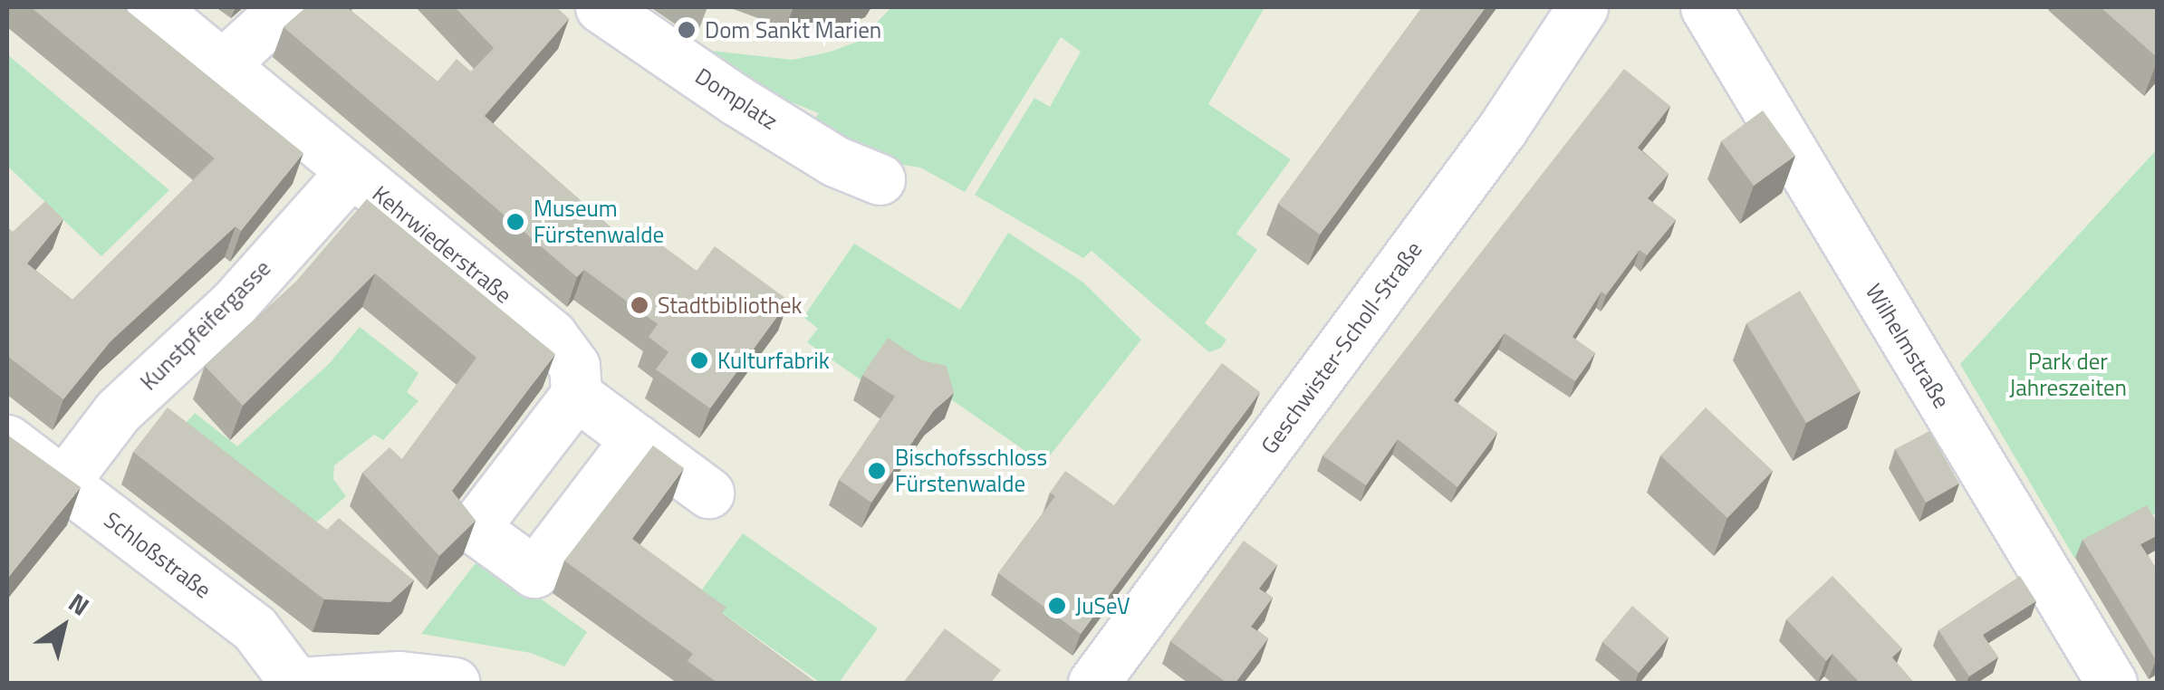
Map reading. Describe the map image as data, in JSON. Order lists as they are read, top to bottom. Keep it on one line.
{"streets":{"street":["Domplatz","Kehrwiederstraße","Kunstpfeifergasse","Wilhelmstraße","Geschwister-Scholl-Straße","Schloßstraße"]},"crossings":[["Kehrwiederstraße","Kunstpfeifergasse"],["Kunstpfeifergasse","Schloßstraße"]],"parks":["Park der Jahreszeiten"],"places":["Dom Sankt Marien","Museum Fürstenwalde","Stadtbibliothek","Kulturfabrik","Bischofsschloss Fürstenwalde","JuSeV"],"north":"top right"}
